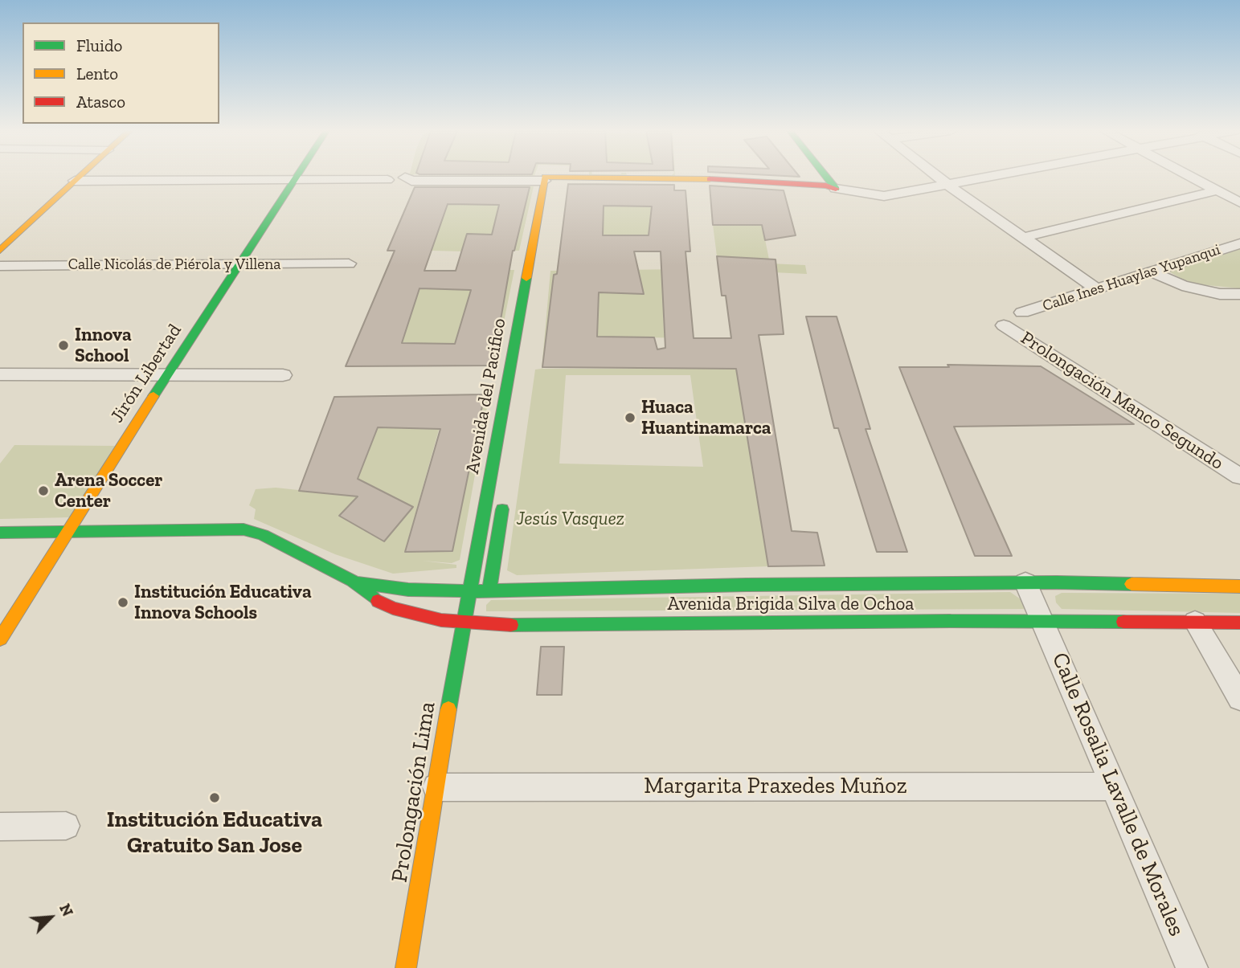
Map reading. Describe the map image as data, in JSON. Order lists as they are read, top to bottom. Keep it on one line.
{"streets":{"street":["Calle Nicolás de Piérola y Villena","Calle Ines Huaylas Yupanqui","Jirón Libertad","Avenida del Pacifico","Prolongación Manco Segundo","Avenida Brigida Silva de Ochoa","Margarita Praxedes Muñoz","Prolongación Lima","Calle Rosalia Lavalle de Morales"]},"crossings":[["Calle Nicolás de Piérola y Villena","Jirón Libertad"],["Jirón Libertad","Avenida Brigida Silva de Ochoa"],["Avenida del Pacifico","Avenida Brigida Silva de Ochoa"],["Avenida del Pacifico","Prolongación Lima"],["Avenida Brigida Silva de Ochoa","Prolongación Lima"],["Avenida Brigida Silva de Ochoa","Calle Rosalia Lavalle de Morales"],["Margarita Praxedes Muñoz","Prolongación Lima"],["Margarita Praxedes Muñoz","Calle Rosalia Lavalle de Morales"]],"parks":["Jesús Vasquez"],"places":["Innova School","Huaca Huantinamarca","Arena Soccer Center","Institución Educativa Innova Schools","Institución Educativa Gratuito San Jose"],"legend":["Fluido","Lento","Atasco"],"north":"top right"}
